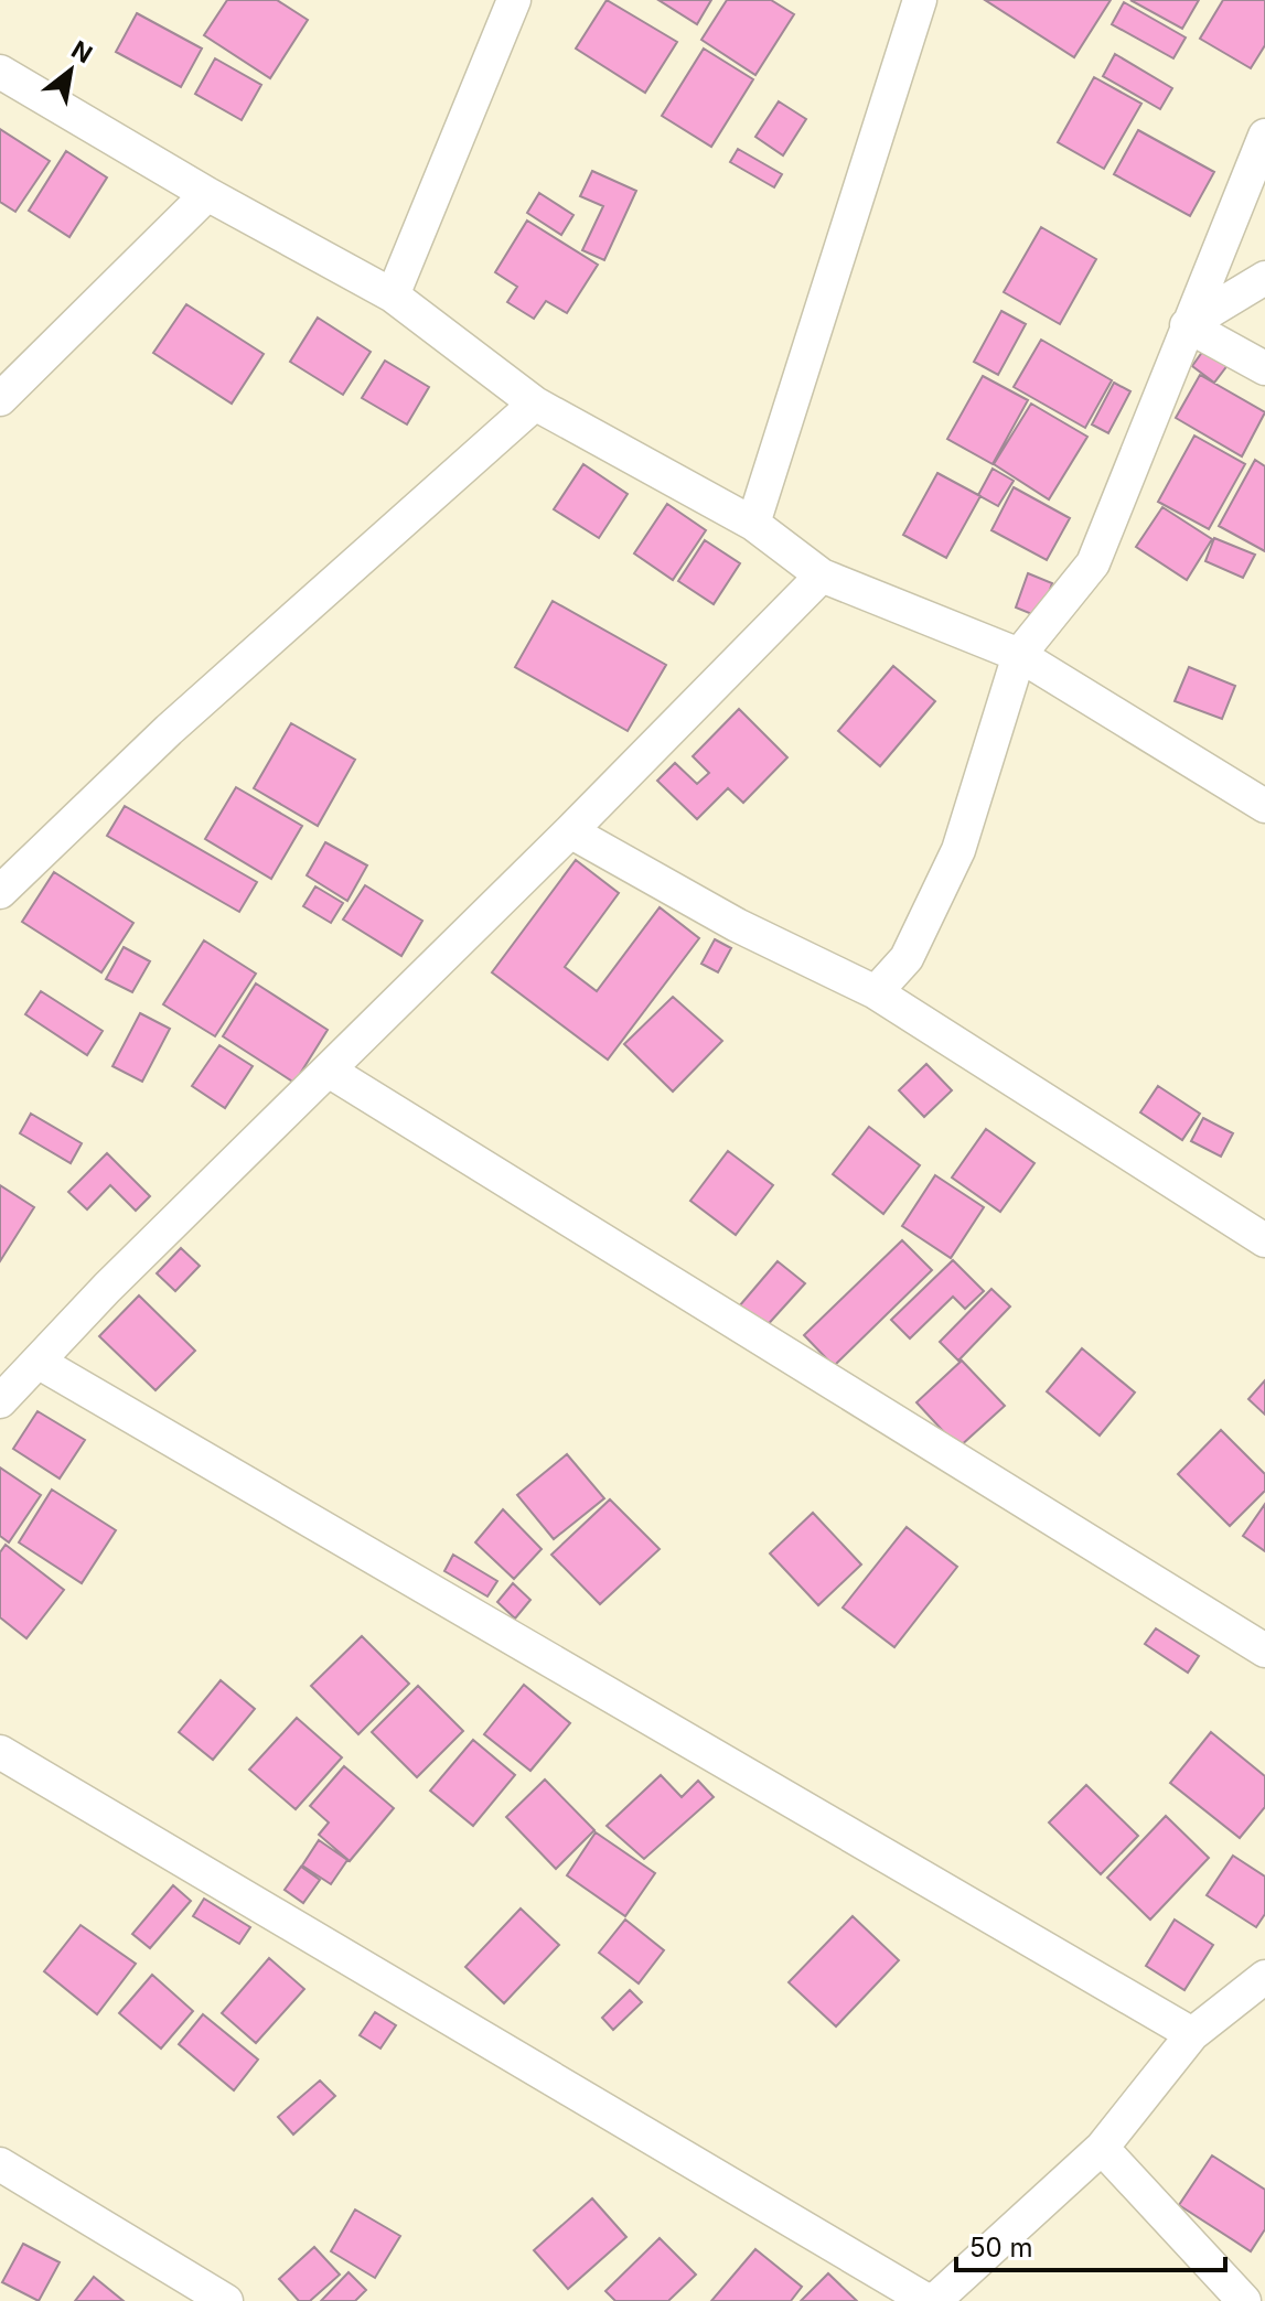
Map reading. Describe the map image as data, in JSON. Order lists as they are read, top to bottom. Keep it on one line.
{"scale_bar":"50 m","north":"top right"}
